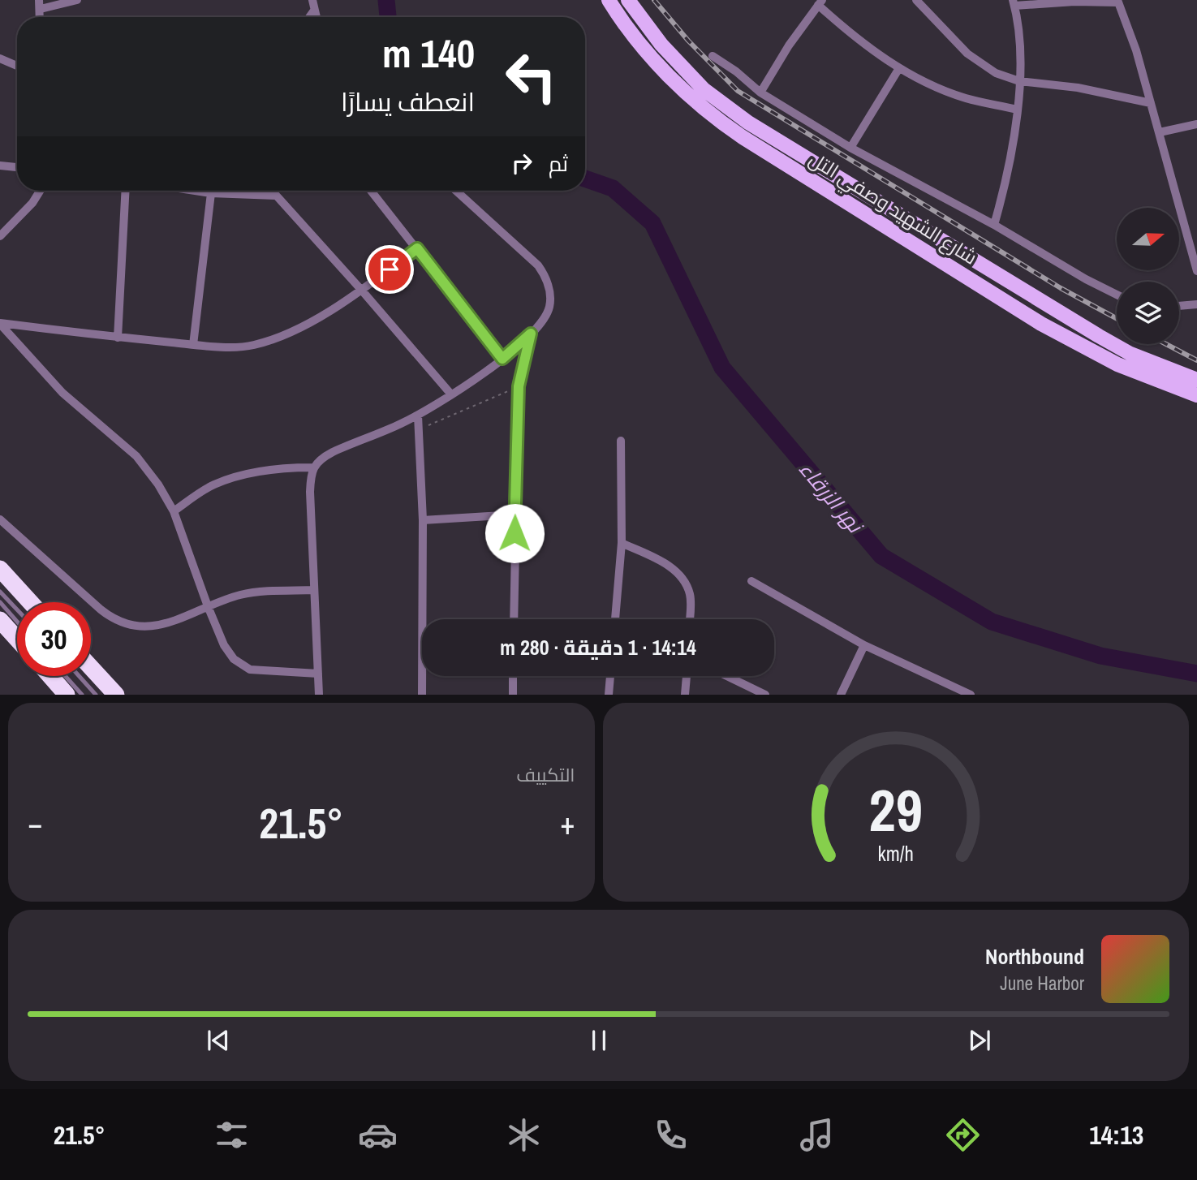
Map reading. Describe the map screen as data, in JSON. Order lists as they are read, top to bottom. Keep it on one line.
{"streets":{"main road":["شارع الشهيد وصفي التل"]},"water":["نهر الزرقاء"],"north":"right","page":{"turn":["140 m","انعطف يسارًا"],"then":"ثم","limit":"30","trip":"14:14 · 1 دقيقة · 280 m","tile":"التكييف","heat":["−","21.5°","+"],"song":["Northbound","June Harbor"],"tabs":["14:13","21.5°"],"gauge":["29","km/h"]}}
